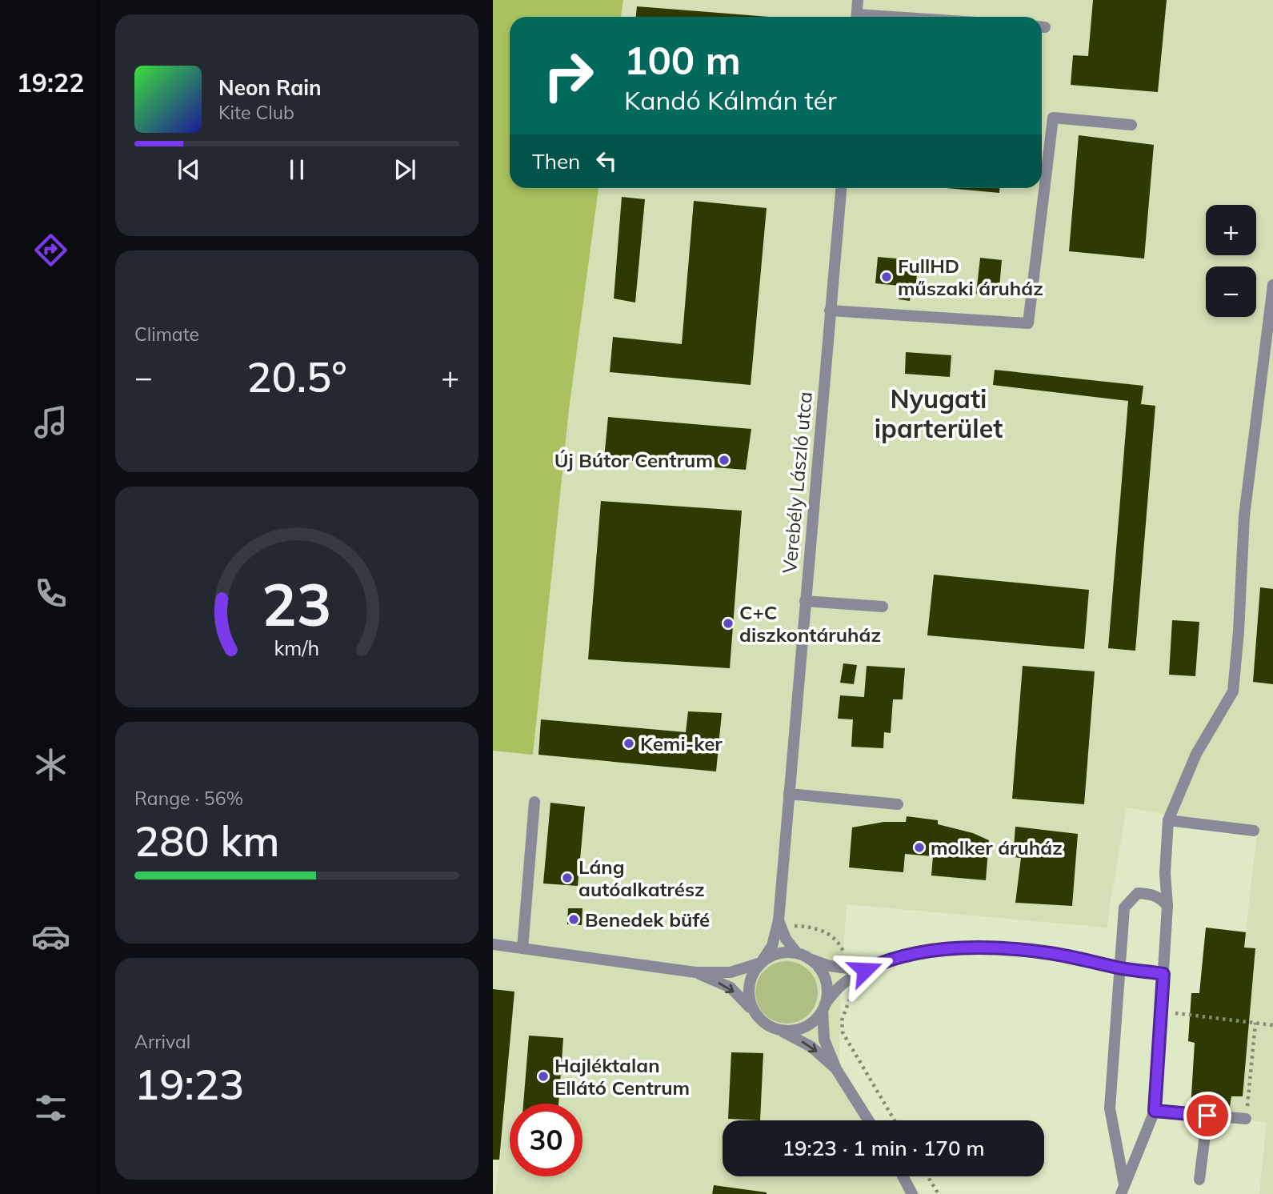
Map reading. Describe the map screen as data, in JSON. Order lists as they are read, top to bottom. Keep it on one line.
{"streets":{"street":["Verebély László utca"]},"districts":["Nyugati iparterület"],"places":["FullHD műszaki áruház","Új Bútor Centrum","C+C diszkontáruház","Kemi-ker","molker áruház","Láng autóalkatrész","Benedek büfé","Hajléktalan Ellátó Centrum"],"page":{"tabs":"19:22","turn":["100 m","Kandó Kálmán tér"],"song":["Neon Rain","Kite Club"],"then":"Then","map_buttons":["+","−"],"tile":["Climate",["Range · 56%","280 km"],["Arrival","19:23"]],"heat":["−","20.5°","+"],"limit":"30","trip":"19:23 · 1 min · 170 m","gauge":["23","km/h"]}}
